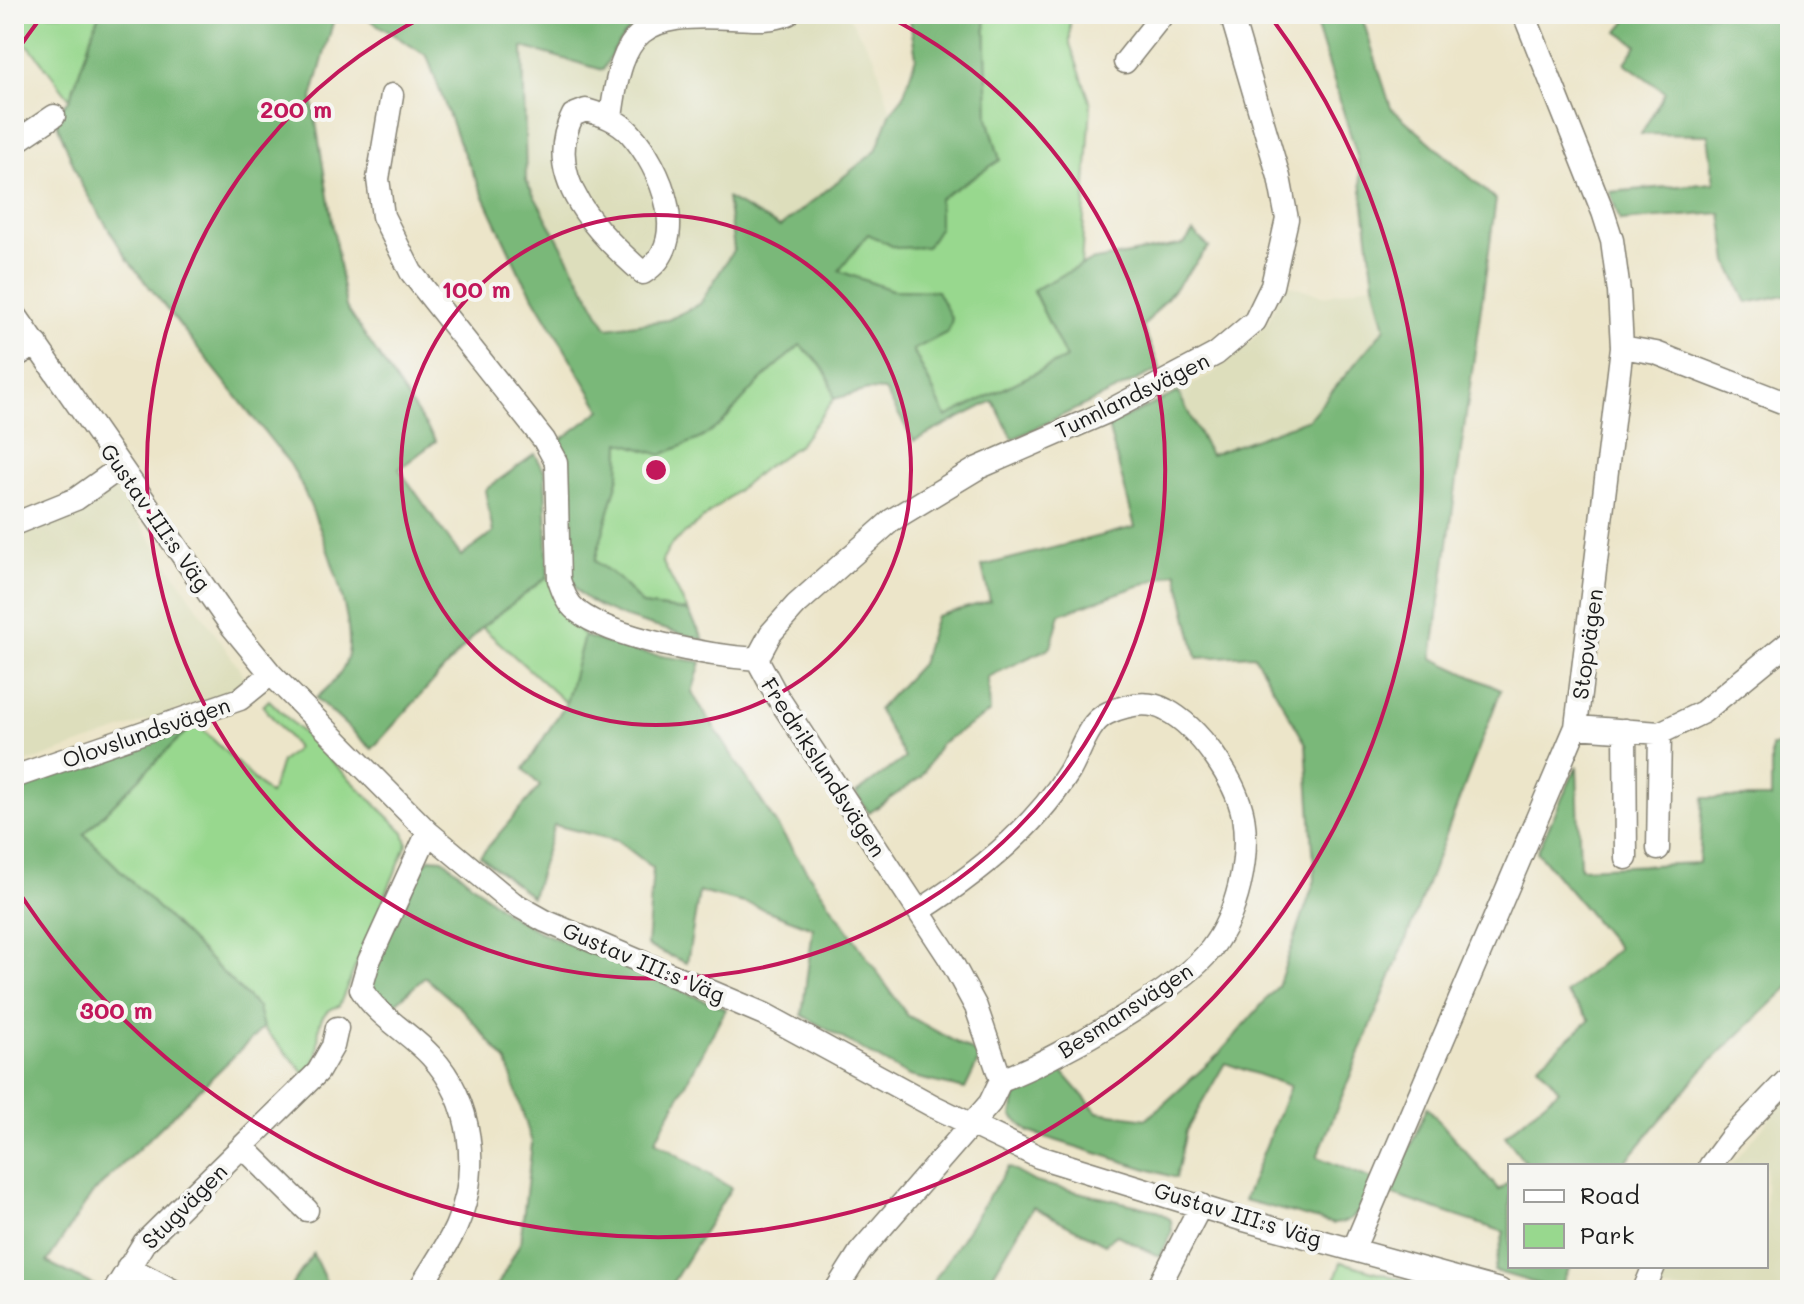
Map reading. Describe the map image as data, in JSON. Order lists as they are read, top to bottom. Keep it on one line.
{"streets":{"street":["Tunnlandsvägen","Gustav III:s Väg","Stopvägen","Olovslundsvägen","Fredrikslundsvägen","Besmansvägen","Stugvägen"]},"crossings":[["Tunnlandsvägen","Fredrikslundsvägen"],["Gustav III:s Väg","Stopvägen"],["Gustav III:s Väg","Olovslundsvägen"],["Fredrikslundsvägen","Besmansvägen"]],"legend":["Road","Park"],"rings":["200 m","100 m","300 m"]}
